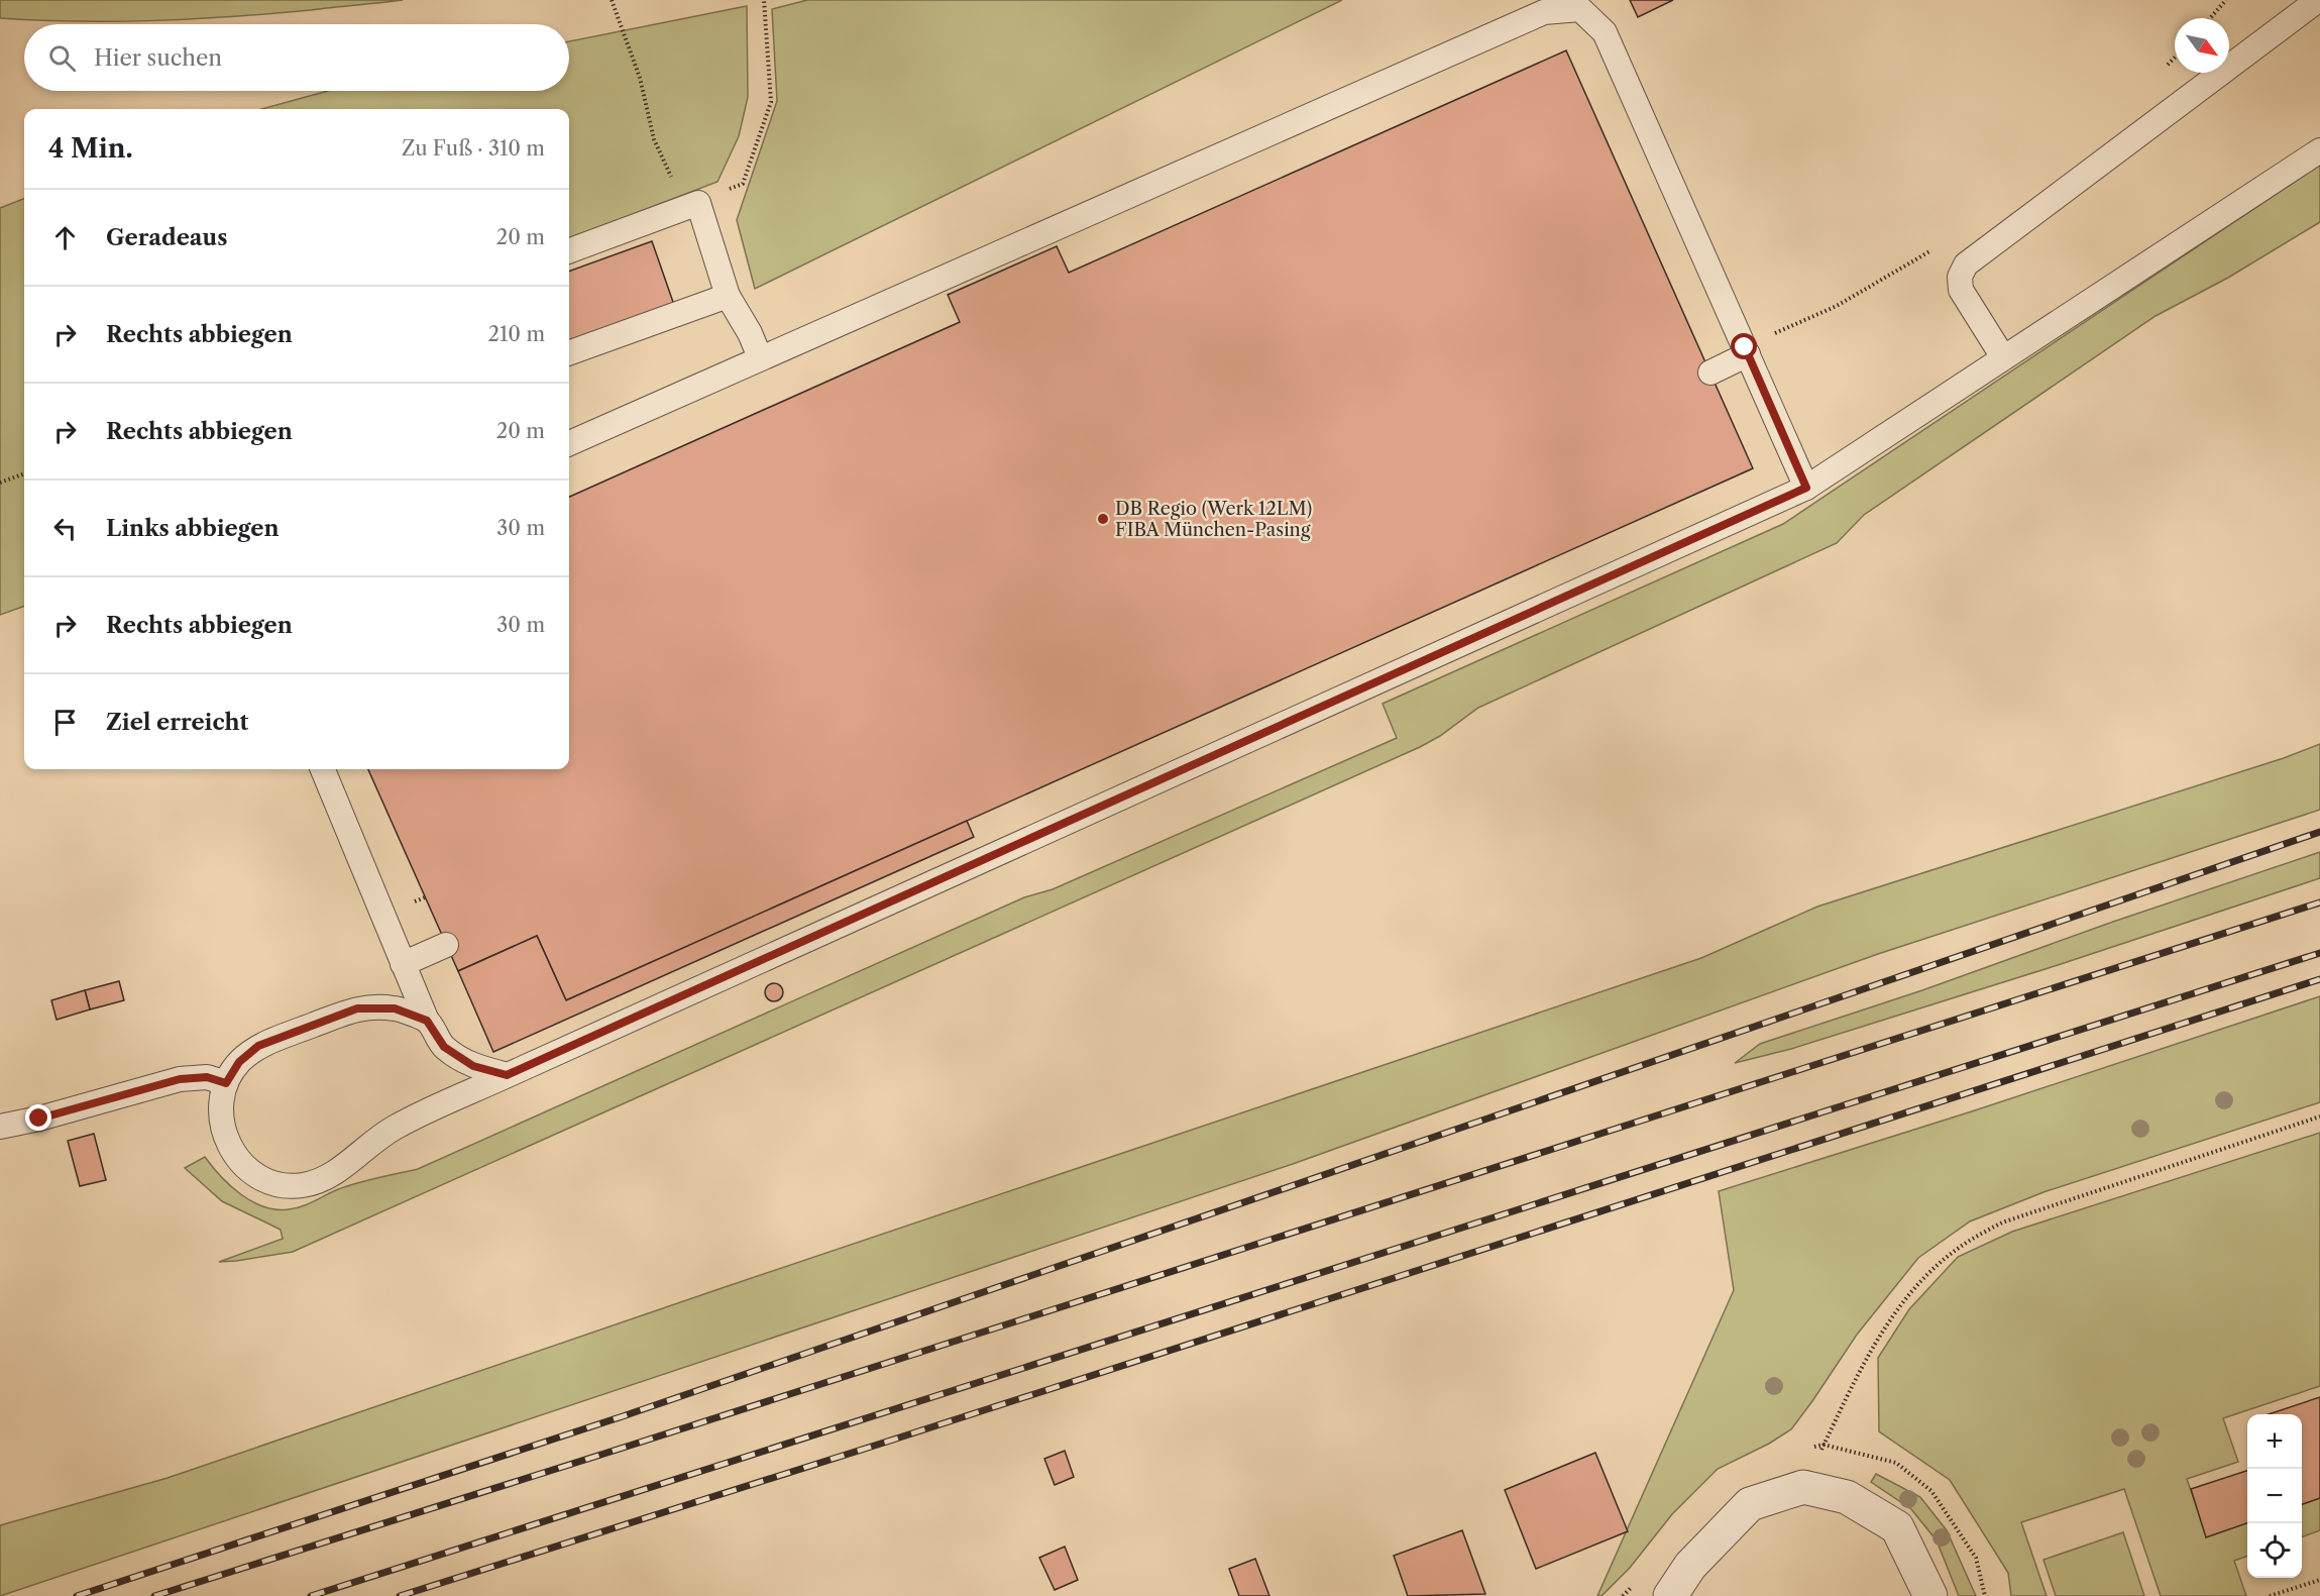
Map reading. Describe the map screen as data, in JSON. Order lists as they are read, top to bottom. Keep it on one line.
{"places":["DB Regio (Werk 12LM) FIBA München-Pasing"],"north":"bottom right","page":{"search":"Hier suchen","heading":["4 Min.","Zu Fuß · 310 m"],"list":[["Geradeaus","20 m"],["Rechts abbiegen","210 m"],["Rechts abbiegen","20 m"],["Links abbiegen","30 m"],["Rechts abbiegen","30 m"],"Ziel erreicht"],"map_buttons":["+","−"]}}
